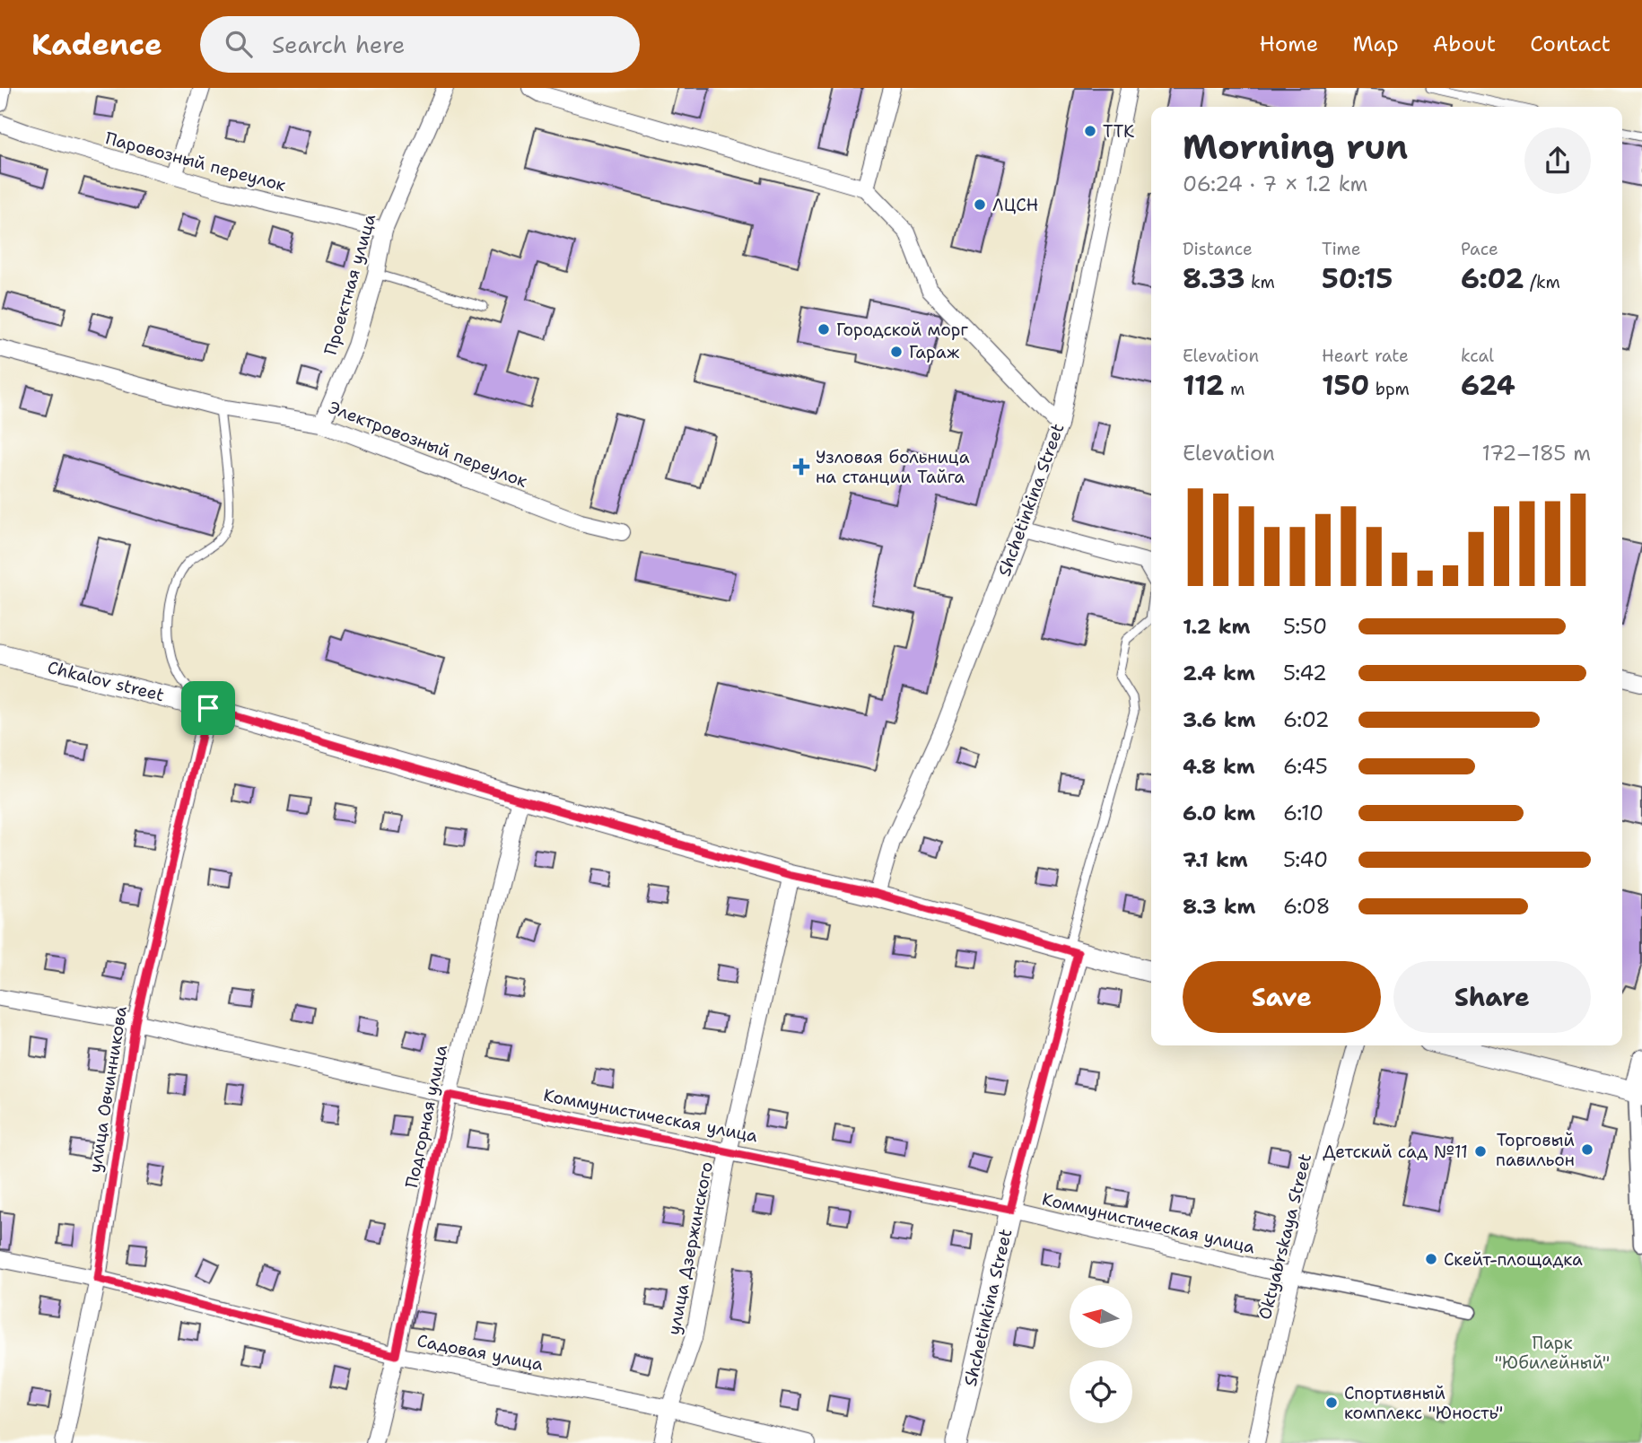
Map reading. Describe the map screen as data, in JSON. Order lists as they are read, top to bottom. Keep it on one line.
{"streets":{"street":["Паровозный переулок","Проектная улица","Электровозный переулок","Shchetinkina Street","Chkalov street","улица Овчинникова","Коммунистическая улица","Подгорная улица","Oktyabrskaya Street","улица Дзержинского","Садовая улица"]},"crossings":[["Паровозный переулок","Проектная улица"],["Проектная улица","Электровозный переулок"],["Shchetinkina Street","Chkalov street"],["Shchetinkina Street","Коммунистическая улица"],["Chkalov street","улица Овчинникова"],["Chkalov street","Подгорная улица"],["Chkalov street","улица Дзержинского"],["улица Овчинникова","Коммунистическая улица"],["улица Овчинникова","Садовая улица"],["Коммунистическая улица","Подгорная улица"],["Коммунистическая улица","Oktyabrskaya Street"],["Коммунистическая улица","улица Дзержинского"],["Подгорная улица","Садовая улица"],["улица Дзержинского","Садовая улица"]],"parks":["Парк \"Юбилейный\""],"places":{"other":["ТТК","ЛЦСН","Городской морг","Гараж","Торговый павильон","Детский сад №11","Скейт-площадка","Спортивный комплекс \"Юность\""],"health":["Узловая больница на станции Тайга"]},"north":"left","page":{"header":"Kadence","search":"Search here","nav":["Home","Map","About","Contact"],"heading":["Morning run","06:24 · 7 × 1.2 km"],"stats":[["Distance","8.33 km"],["Time","50:15"],["Pace","6:02 /km"],["Elevation","112 m"],["Heart rate","150 bpm"],["kcal","624"]],"chart":["Elevation","172–185 m"],"list":[{"name":"1.2 km","note":"5:50"},{"name":"2.4 km","note":"5:42"},{"name":"3.6 km","note":"6:02"},{"name":"4.8 km","note":"6:45"},{"name":"6.0 km","note":"6:10"},{"name":"7.1 km","note":"5:40"},{"name":"8.3 km","note":"6:08"}],"buttons":["Save","Share"]}}
